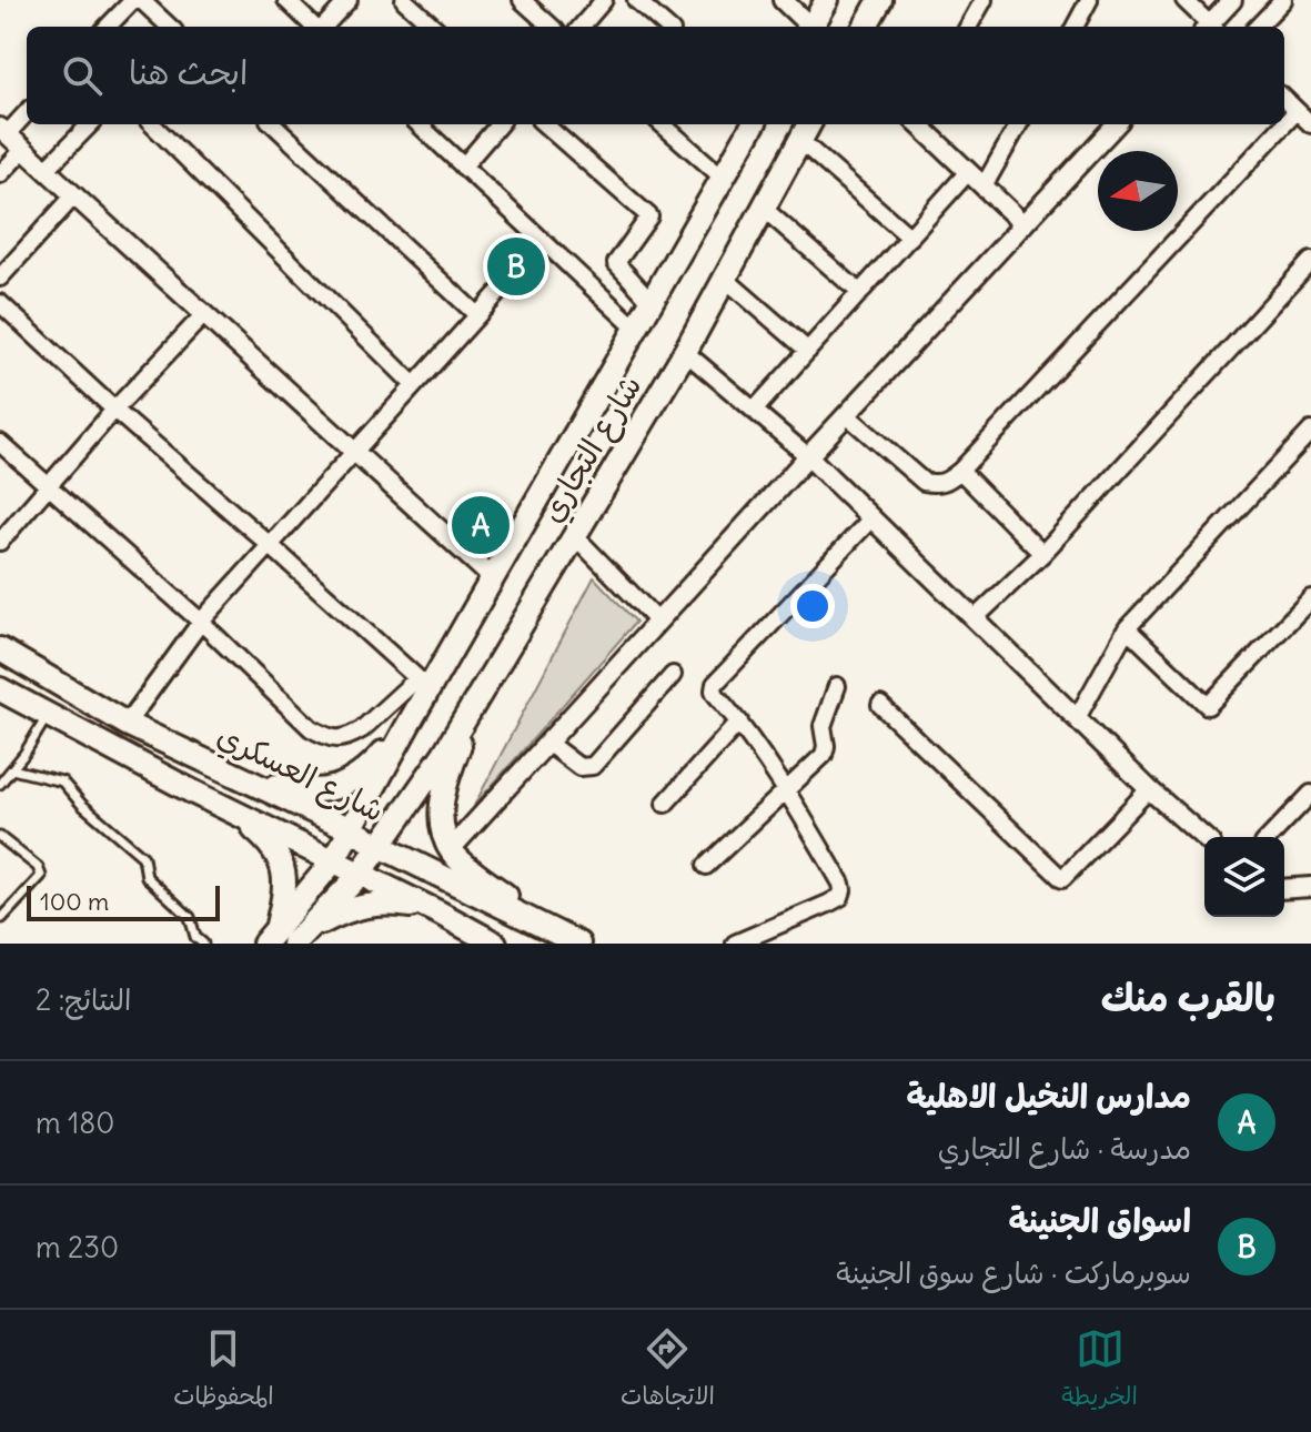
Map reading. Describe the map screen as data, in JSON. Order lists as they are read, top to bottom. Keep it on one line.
{"streets":{"main road":["شارع التجاري","شارع العسكري"]},"crossings":[["شارع التجاري","شارع العسكري"]],"scale_bar":"100 m","north":"left","page":{"search":"ابحث هنا","pins":["B","A"],"scale":"100 m","heading":["بالقرب منك","النتائج: 2"],"list":[{"mark":"A","name":"مدارس النخيل الاهلية","note":"مدرسة · شارع التجاري","value":"180 m"},{"mark":"B","name":"اسواق الجنينة","note":"سوبرماركت · شارع سوق الجنينة","value":"230 m"}],"nav":["الخريطة","الاتجاهات","المحفوظات"]}}
